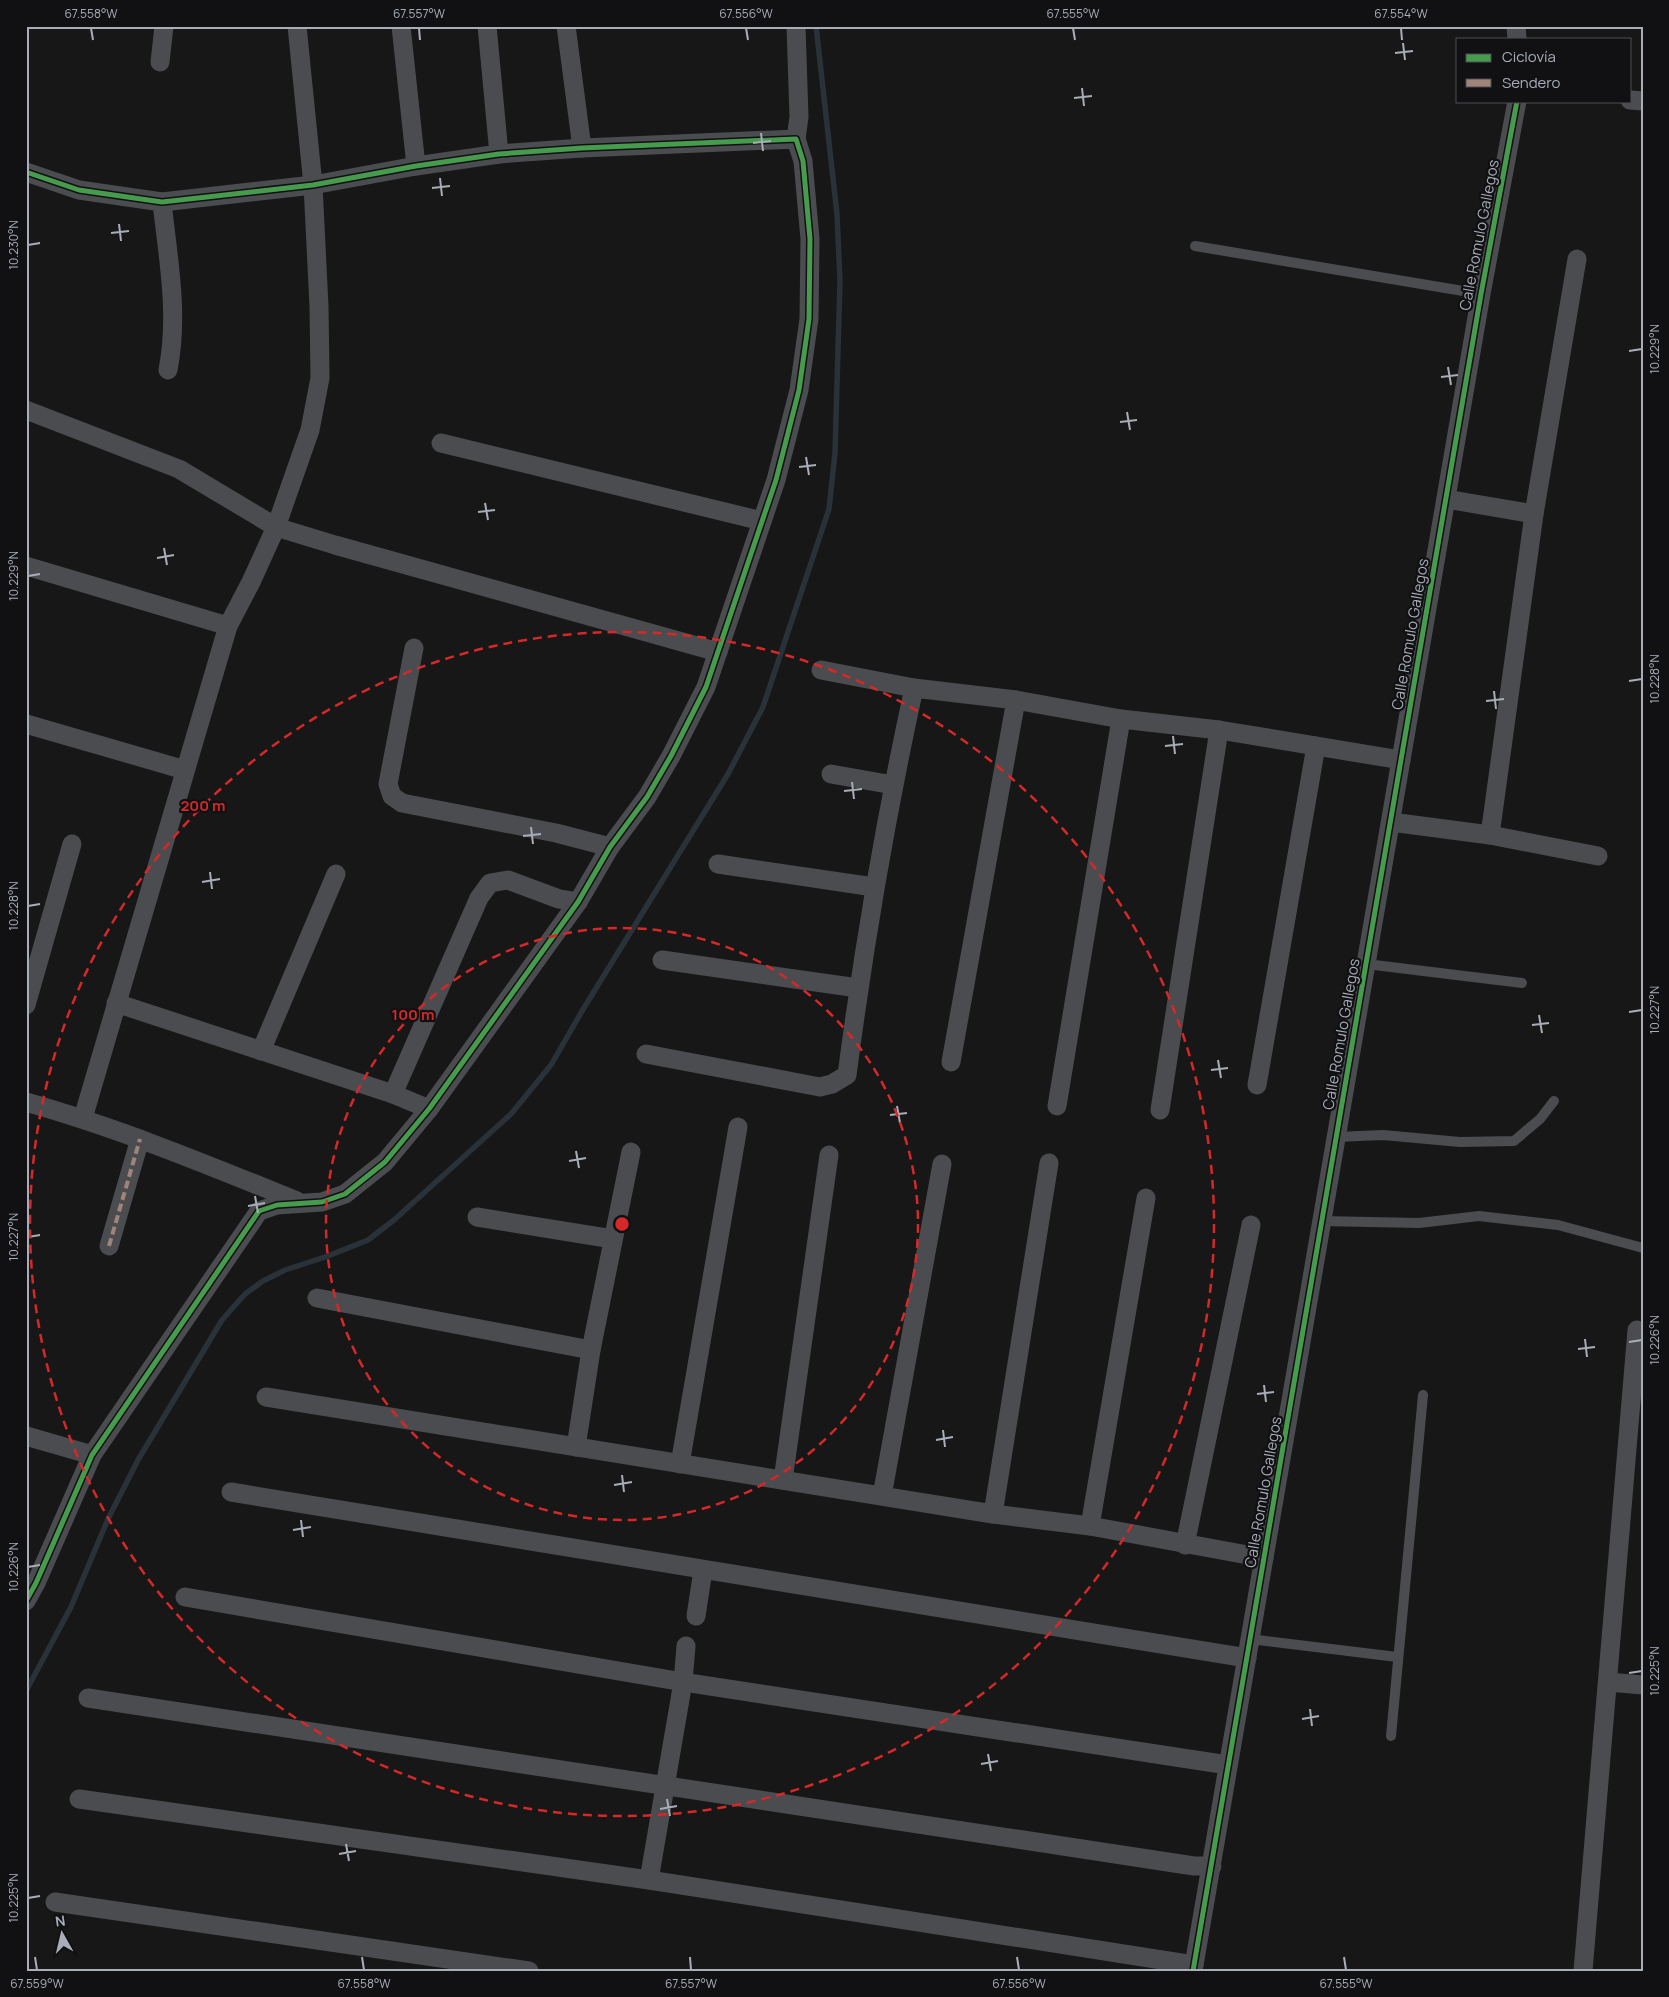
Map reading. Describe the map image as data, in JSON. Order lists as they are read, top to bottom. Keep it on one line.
{"streets":{"street":["Calle Romulo Gallegos"]},"legend":["Ciclovía","Sendero"],"north":"top","coordinates":["67.558°W","67.557°W","67.556°W","67.555°W","67.554°W","10.230°N","10.229°N","10.228°N","10.227°N","10.226°N","10.225°N","67.559°W"],"rings":["200 m","100 m"]}
